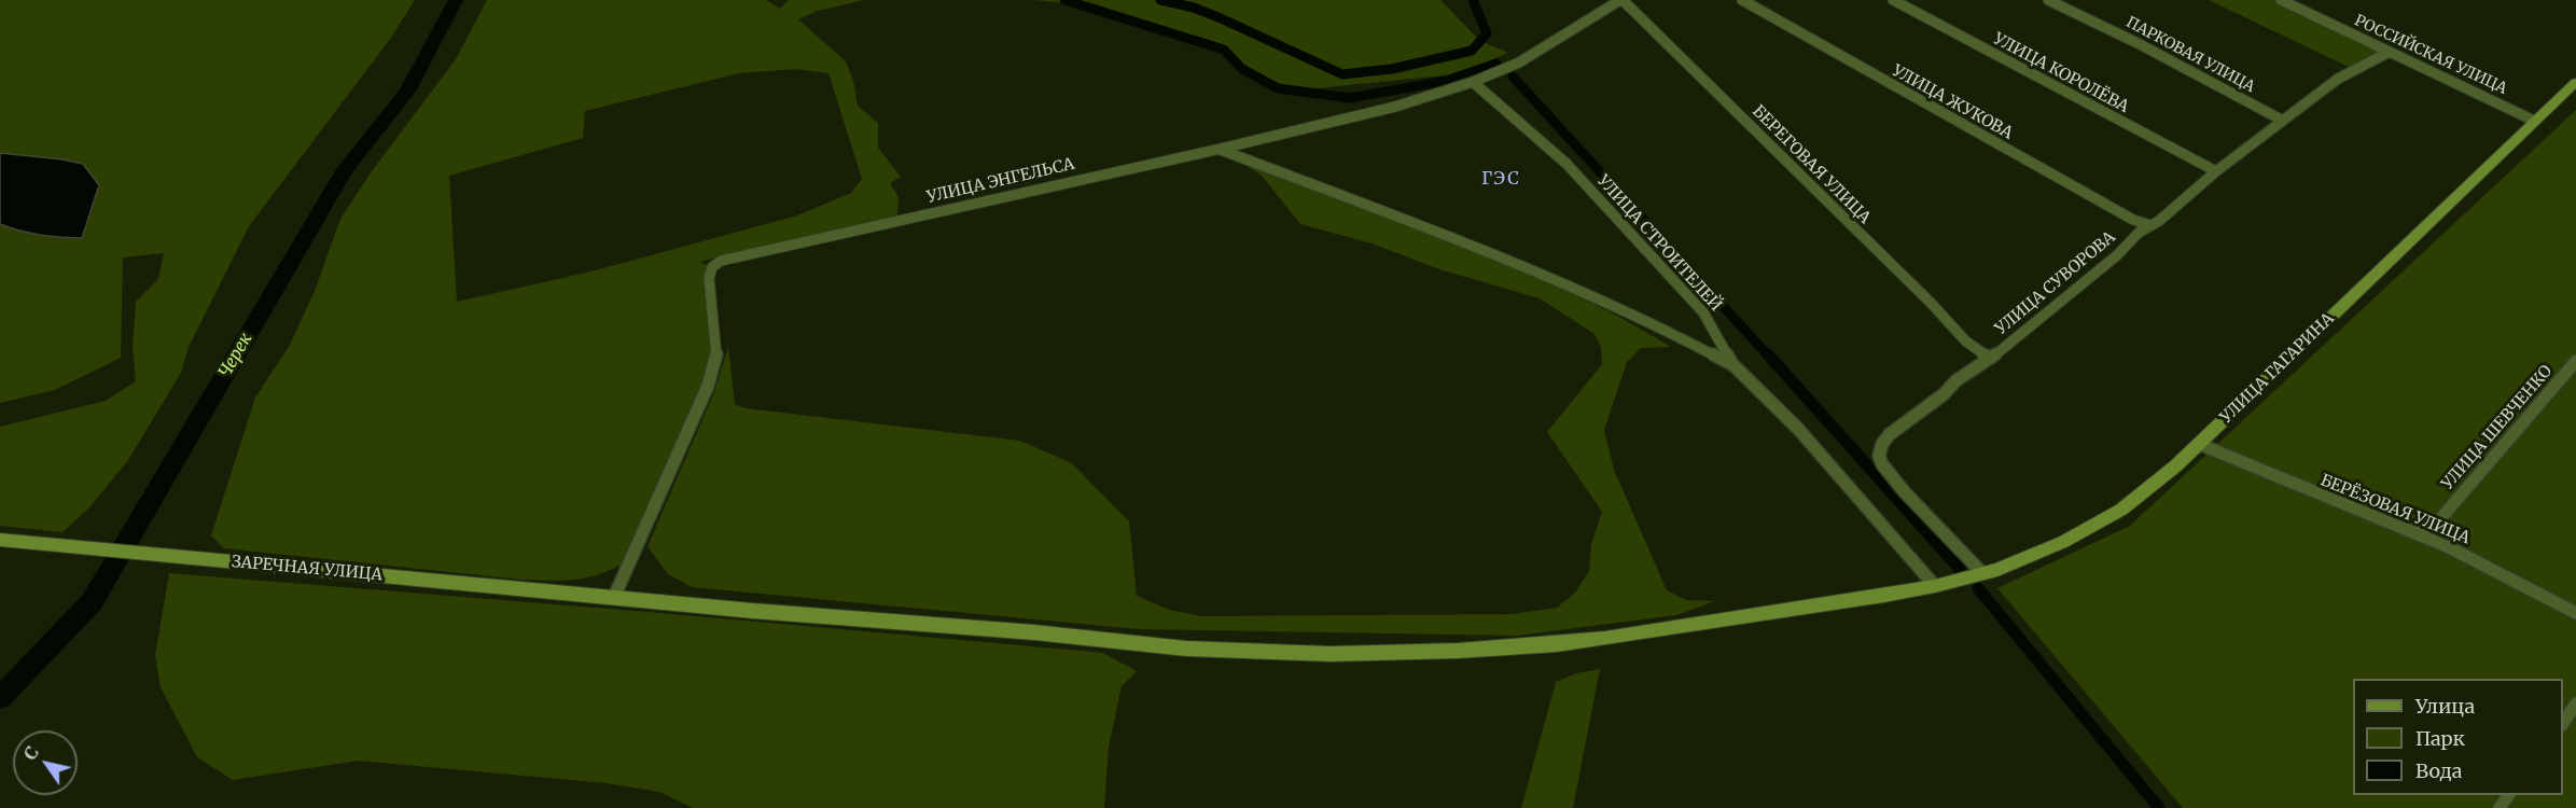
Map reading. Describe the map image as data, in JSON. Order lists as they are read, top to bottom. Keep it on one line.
{"streets":{"street":["ПАРКОВАЯ УЛИЦА","РОССИЙСКАЯ УЛИЦА","УЛИЦА КОРОЛЁВА","УЛИЦА ЖУКОВА","БЕРЕГОВАЯ УЛИЦА","УЛИЦА ЭНГЕЛЬСА","УЛИЦА СТРОИТЕЛЕЙ","УЛИЦА СУВОРОВА","УЛИЦА ГАГАРИНА","УЛИЦА ШЕВЧЕНКО","БЕРЁЗОВАЯ УЛИЦА","ЗАРЕЧНАЯ УЛИЦА"]},"crossings":[["ПАРКОВАЯ УЛИЦА","УЛИЦА СУВОРОВА"],["РОССИЙСКАЯ УЛИЦА","УЛИЦА СУВОРОВА"],["РОССИЙСКАЯ УЛИЦА","УЛИЦА ГАГАРИНА"],["УЛИЦА КОРОЛЁВА","УЛИЦА СУВОРОВА"],["УЛИЦА ЖУКОВА","УЛИЦА СУВОРОВА"],["БЕРЕГОВАЯ УЛИЦА","УЛИЦА ЭНГЕЛЬСА"],["УЛИЦА ЭНГЕЛЬСА","УЛИЦА СТРОИТЕЛЕЙ"],["УЛИЦА ЭНГЕЛЬСА","ЗАРЕЧНАЯ УЛИЦА"],["УЛИЦА СТРОИТЕЛЕЙ","УЛИЦА ГАГАРИНА"],["УЛИЦА СТРОИТЕЛЕЙ","ЗАРЕЧНАЯ УЛИЦА"],["УЛИЦА СУВОРОВА","УЛИЦА ГАГАРИНА"],["УЛИЦА ГАГАРИНА","БЕРЁЗОВАЯ УЛИЦА"],["УЛИЦА ГАГАРИНА","ЗАРЕЧНАЯ УЛИЦА"],["УЛИЦА ШЕВЧЕНКО","БЕРЁЗОВАЯ УЛИЦА"]],"districts":["ГЭС"],"water":["Черек"],"legend":["Улица","Парк","Вода"],"north":"top left"}
